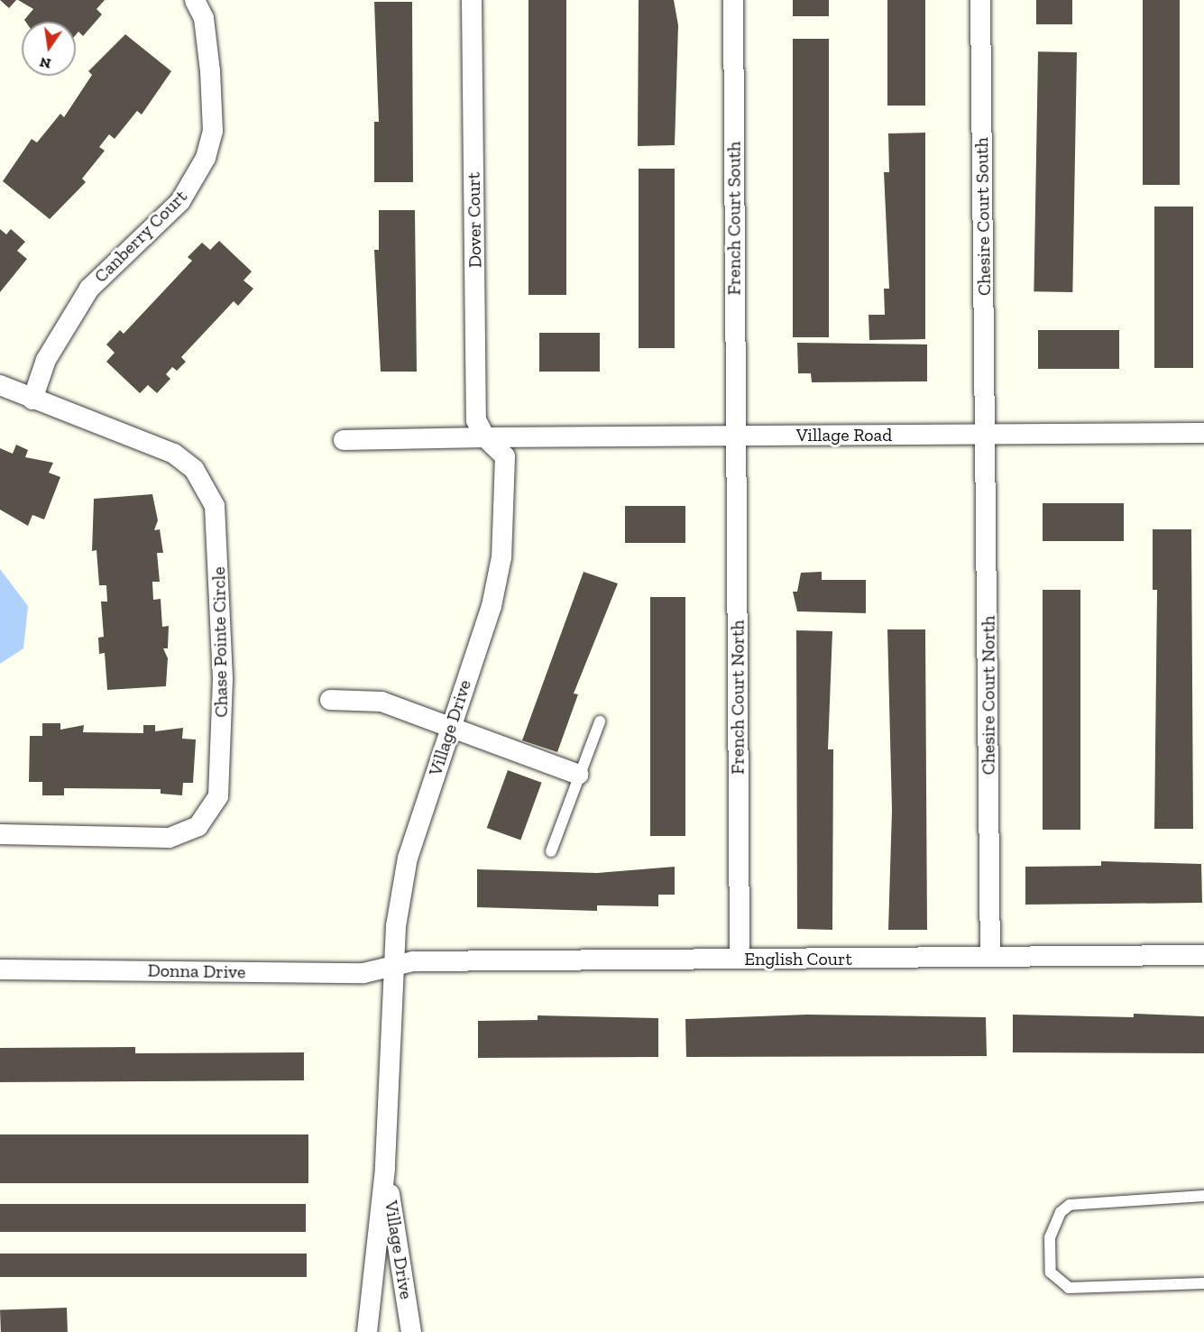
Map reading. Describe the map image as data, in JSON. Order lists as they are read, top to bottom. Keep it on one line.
{"streets":{"street":["Chesire Court South","French Court South","Dover Court","Canberry Court","Village Road","Chase Pointe Circle","Chesire Court North","French Court North","Village Drive","English Court","Donna Drive"]},"crossings":[["Chesire Court South","Village Road"],["Chesire Court South","Chesire Court North"],["French Court South","Village Road"],["French Court South","French Court North"],["Dover Court","Village Road"],["Dover Court","Village Drive"],["Canberry Court","Chase Pointe Circle"],["Village Road","Chesire Court North"],["Village Road","French Court North"],["Village Road","Village Drive"],["Chesire Court North","English Court"],["French Court North","English Court"],["Village Drive","English Court"],["Village Drive","Donna Drive"],["English Court","Donna Drive"]],"north":"bottom"}
